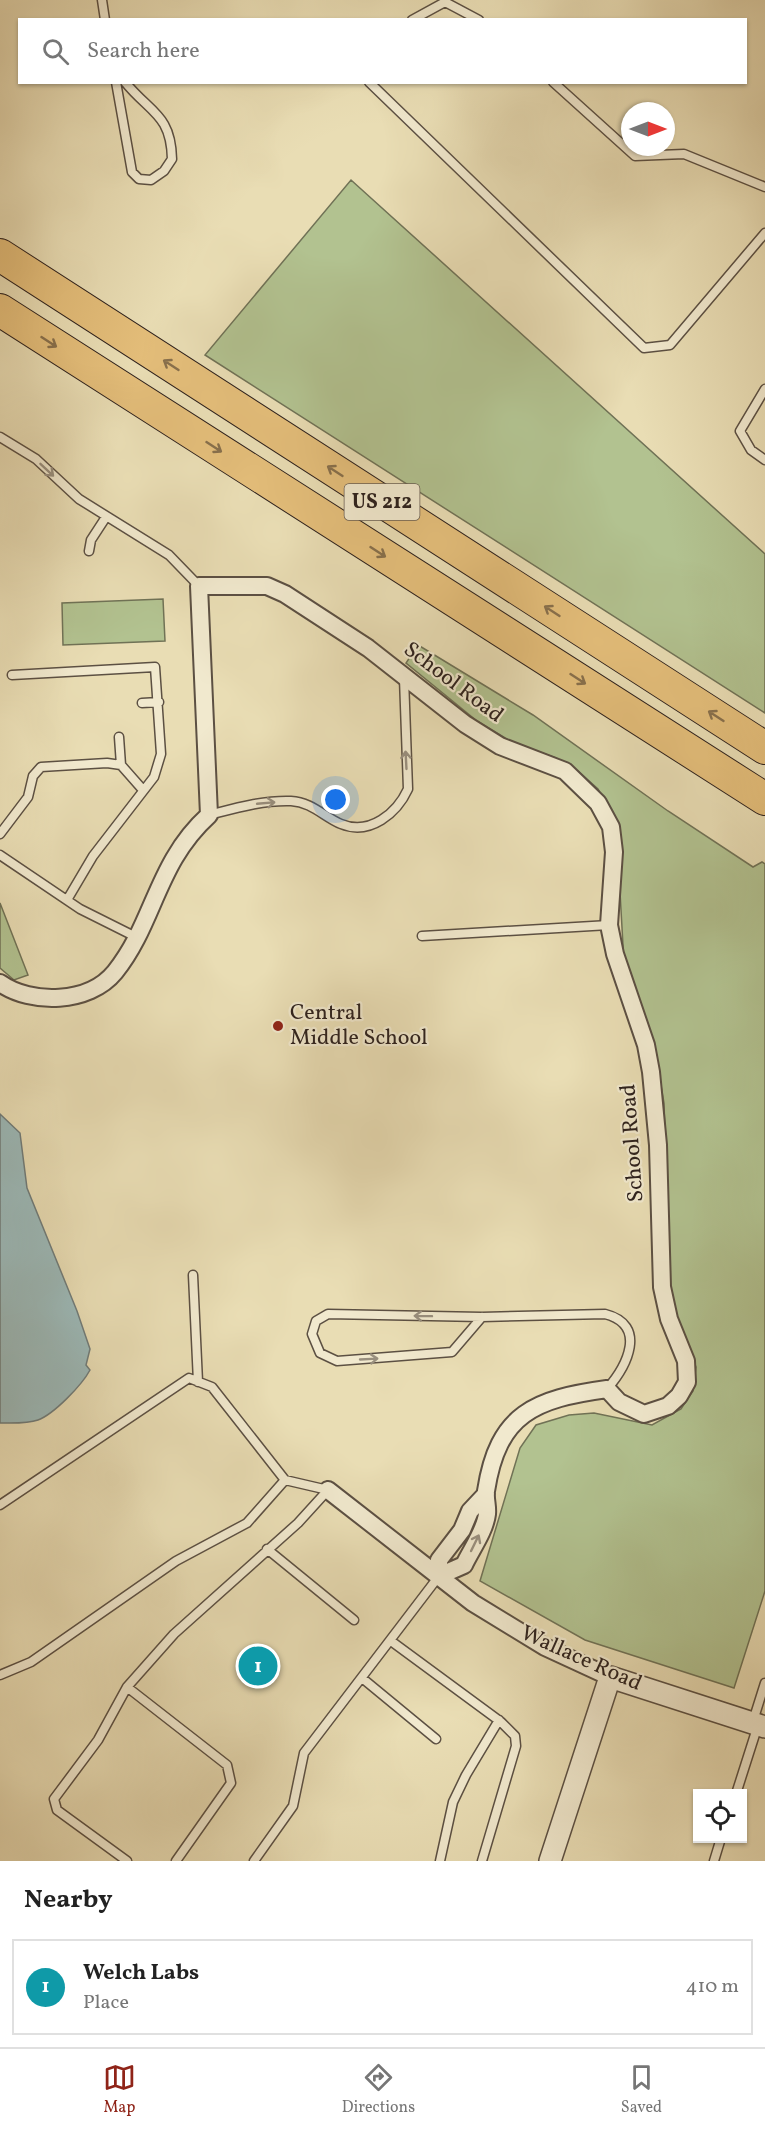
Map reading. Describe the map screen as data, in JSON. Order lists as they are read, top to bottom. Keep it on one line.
{"streets":{"highway":["US 212"],"street":["School Road","Wallace Road"]},"places":["Central Middle School"],"north":"right","page":{"search":"Search here","pins":"1","heading":"Nearby","list":[{"mark":"1","name":"Welch Labs","note":"Place","value":"410 m"}],"nav":["Map","Directions","Saved"]}}
